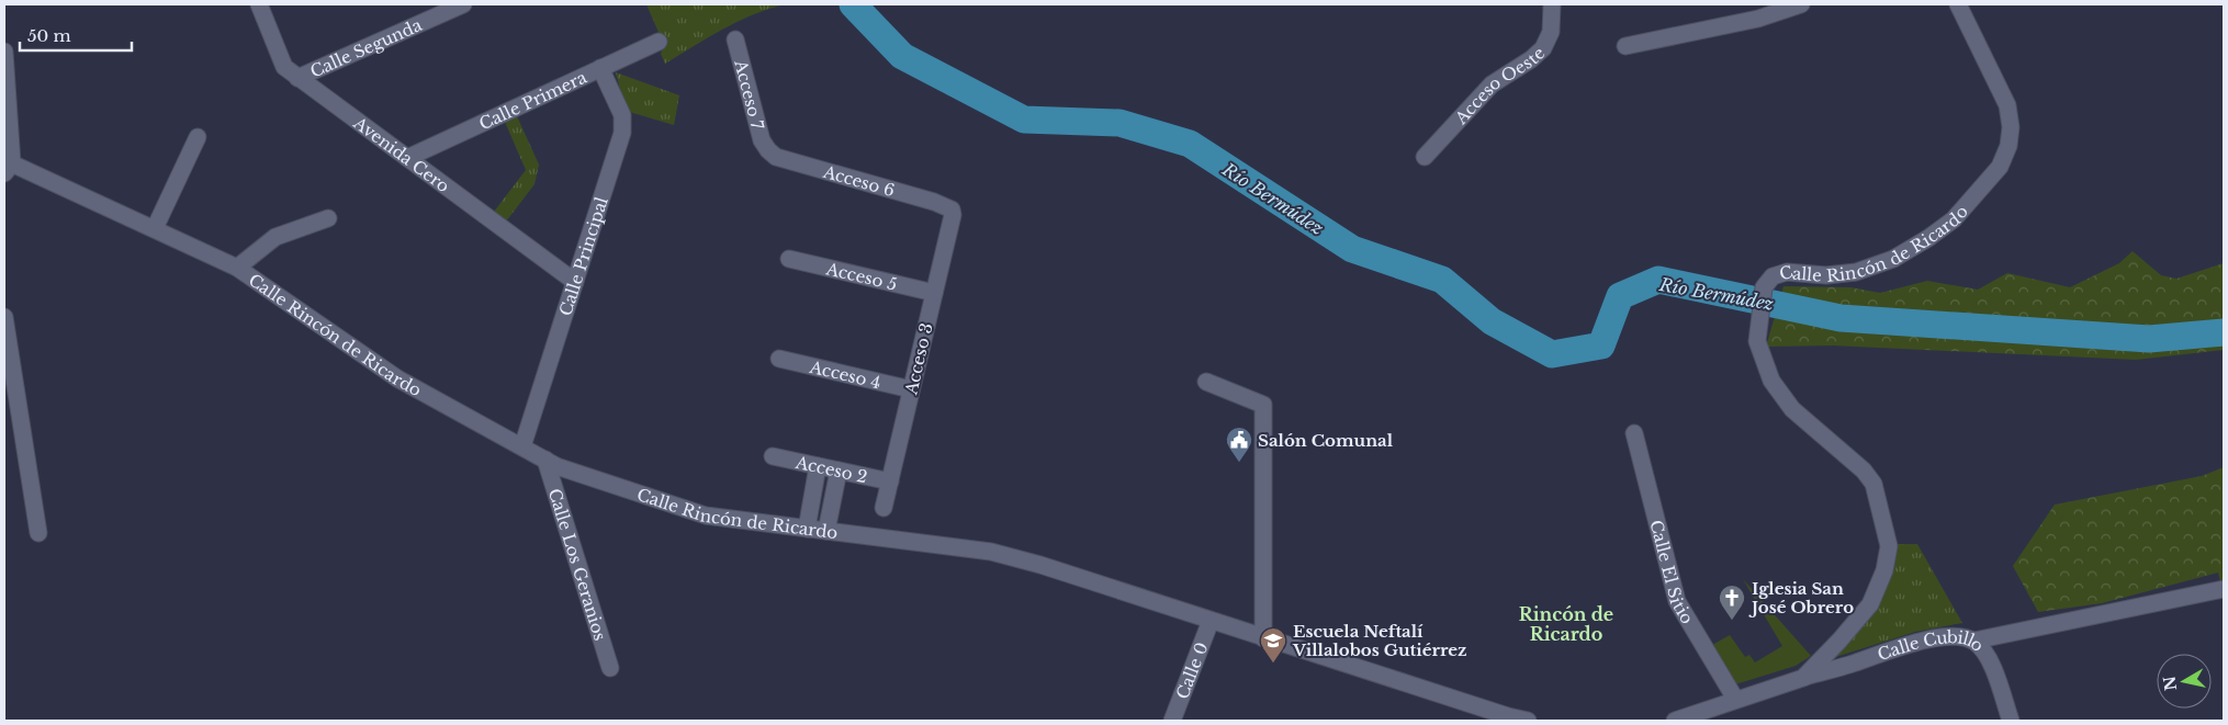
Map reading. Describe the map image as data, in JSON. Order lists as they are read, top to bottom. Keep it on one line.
{"streets":{"street":["Calle Segunda","Acceso Oeste","Acceso 7","Calle Primera","Avenida Cero","Acceso 6","Calle Rincón de Ricardo","Calle Principal","Acceso 5","Acceso 3","Acceso 4","Acceso 2","Calle Los Geranios","Calle El Sitio","Calle Cubillo","Calle 0"]},"crossings":[["Calle Segunda","Avenida Cero"],["Acceso 7","Acceso 6"],["Calle Primera","Avenida Cero"],["Calle Primera","Calle Principal"],["Avenida Cero","Calle Principal"],["Acceso 6","Acceso 3"],["Calle Rincón de Ricardo","Calle Principal"],["Calle Rincón de Ricardo","Calle Los Geranios"],["Calle Rincón de Ricardo","Calle El Sitio"],["Calle Rincón de Ricardo","Calle Cubillo"],["Calle Rincón de Ricardo","Calle 0"],["Acceso 5","Acceso 3"],["Acceso 3","Acceso 4"],["Acceso 3","Acceso 2"]],"districts":["Rincón de Ricardo"],"water":["Río Bermúdez"],"places":{"public building":["Salón Comunal"],"church":["Iglesia San José Obrero"],"school or university":["Escuela Neftalí Villalobos Gutiérrez"]},"scale_bar":"50 m","north":"left"}
